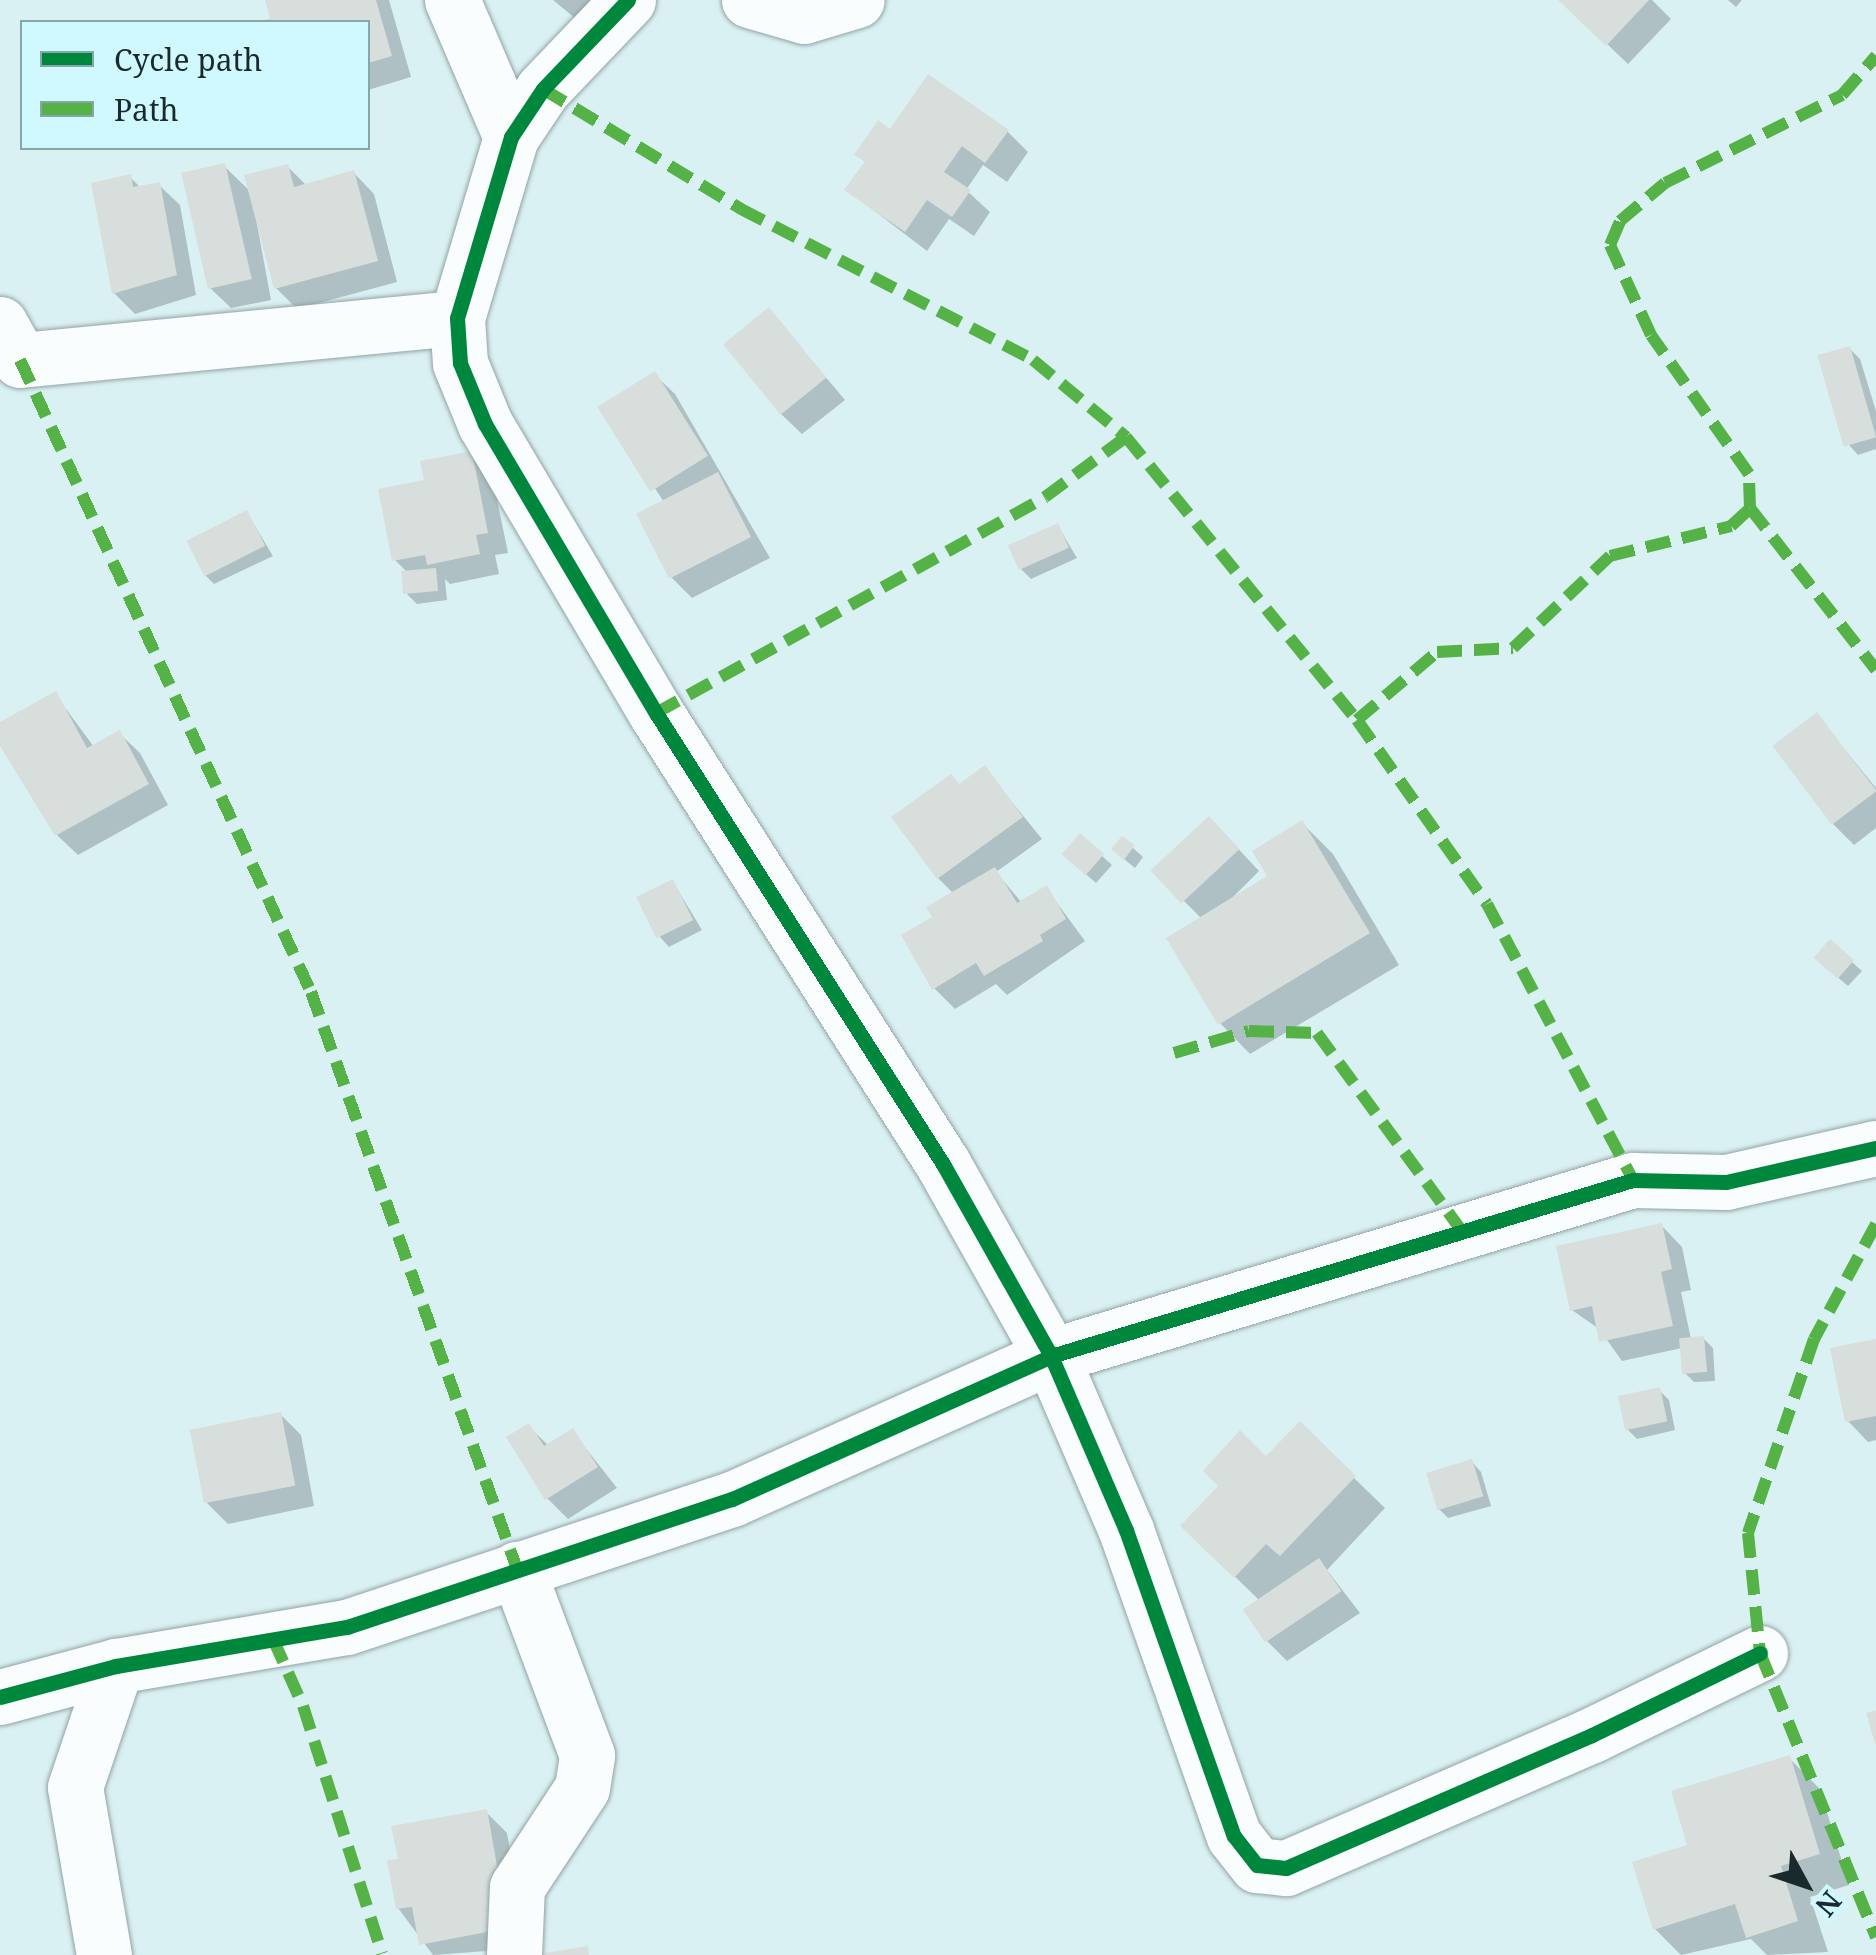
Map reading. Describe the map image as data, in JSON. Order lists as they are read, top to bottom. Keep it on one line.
{"legend":["Cycle path","Path"],"north":"bottom right"}
